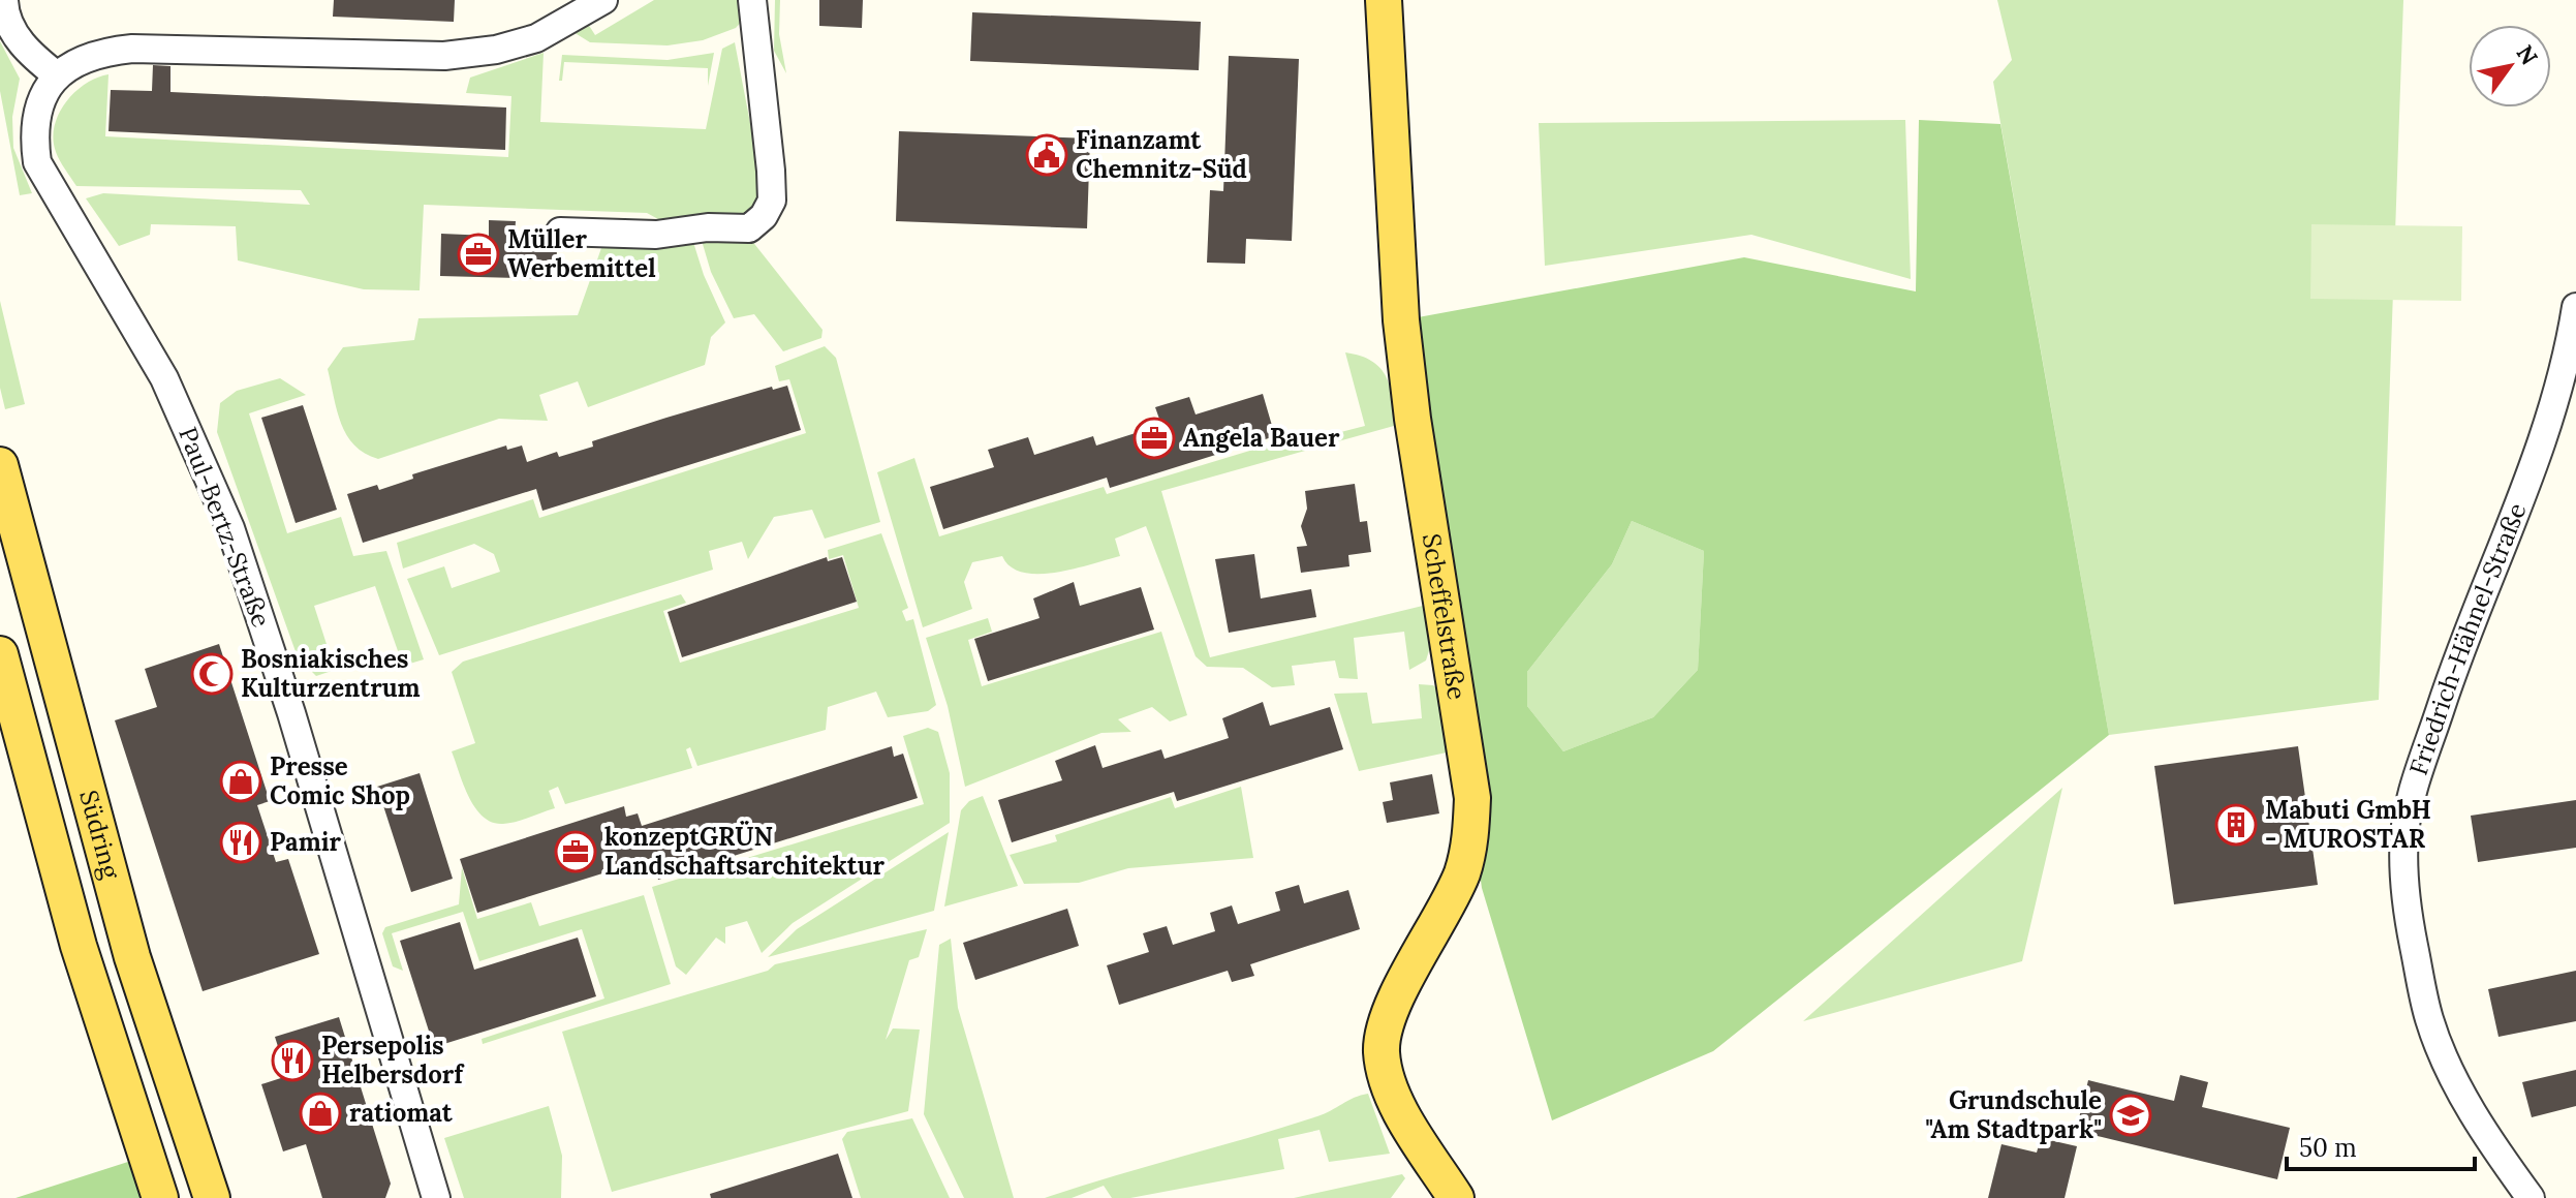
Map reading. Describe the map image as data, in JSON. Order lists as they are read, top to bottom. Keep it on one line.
{"streets":{"main road":["Scheffelstraße","Südring"],"street":["Paul-Bertz-Straße","Friedrich-Hähnel-Straße"]},"places":{"public building":["Finanzamt Chemnitz-Süd"],"office":["Müller Werbemittel","Angela Bauer","konzeptGRÜN Landschaftsarchitektur"],"mosque":["Bosniakisches Kulturzentrum"],"shop":["Presse Comic Shop","ratiomat"],"building":["Mabuti GmbH - MUROSTAR"],"restaurant":["Pamir","Persepolis Helbersdorf"],"school or university":["Grundschule \"Am Stadtpark\""]},"scale_bar":"50 m","north":"top right"}
